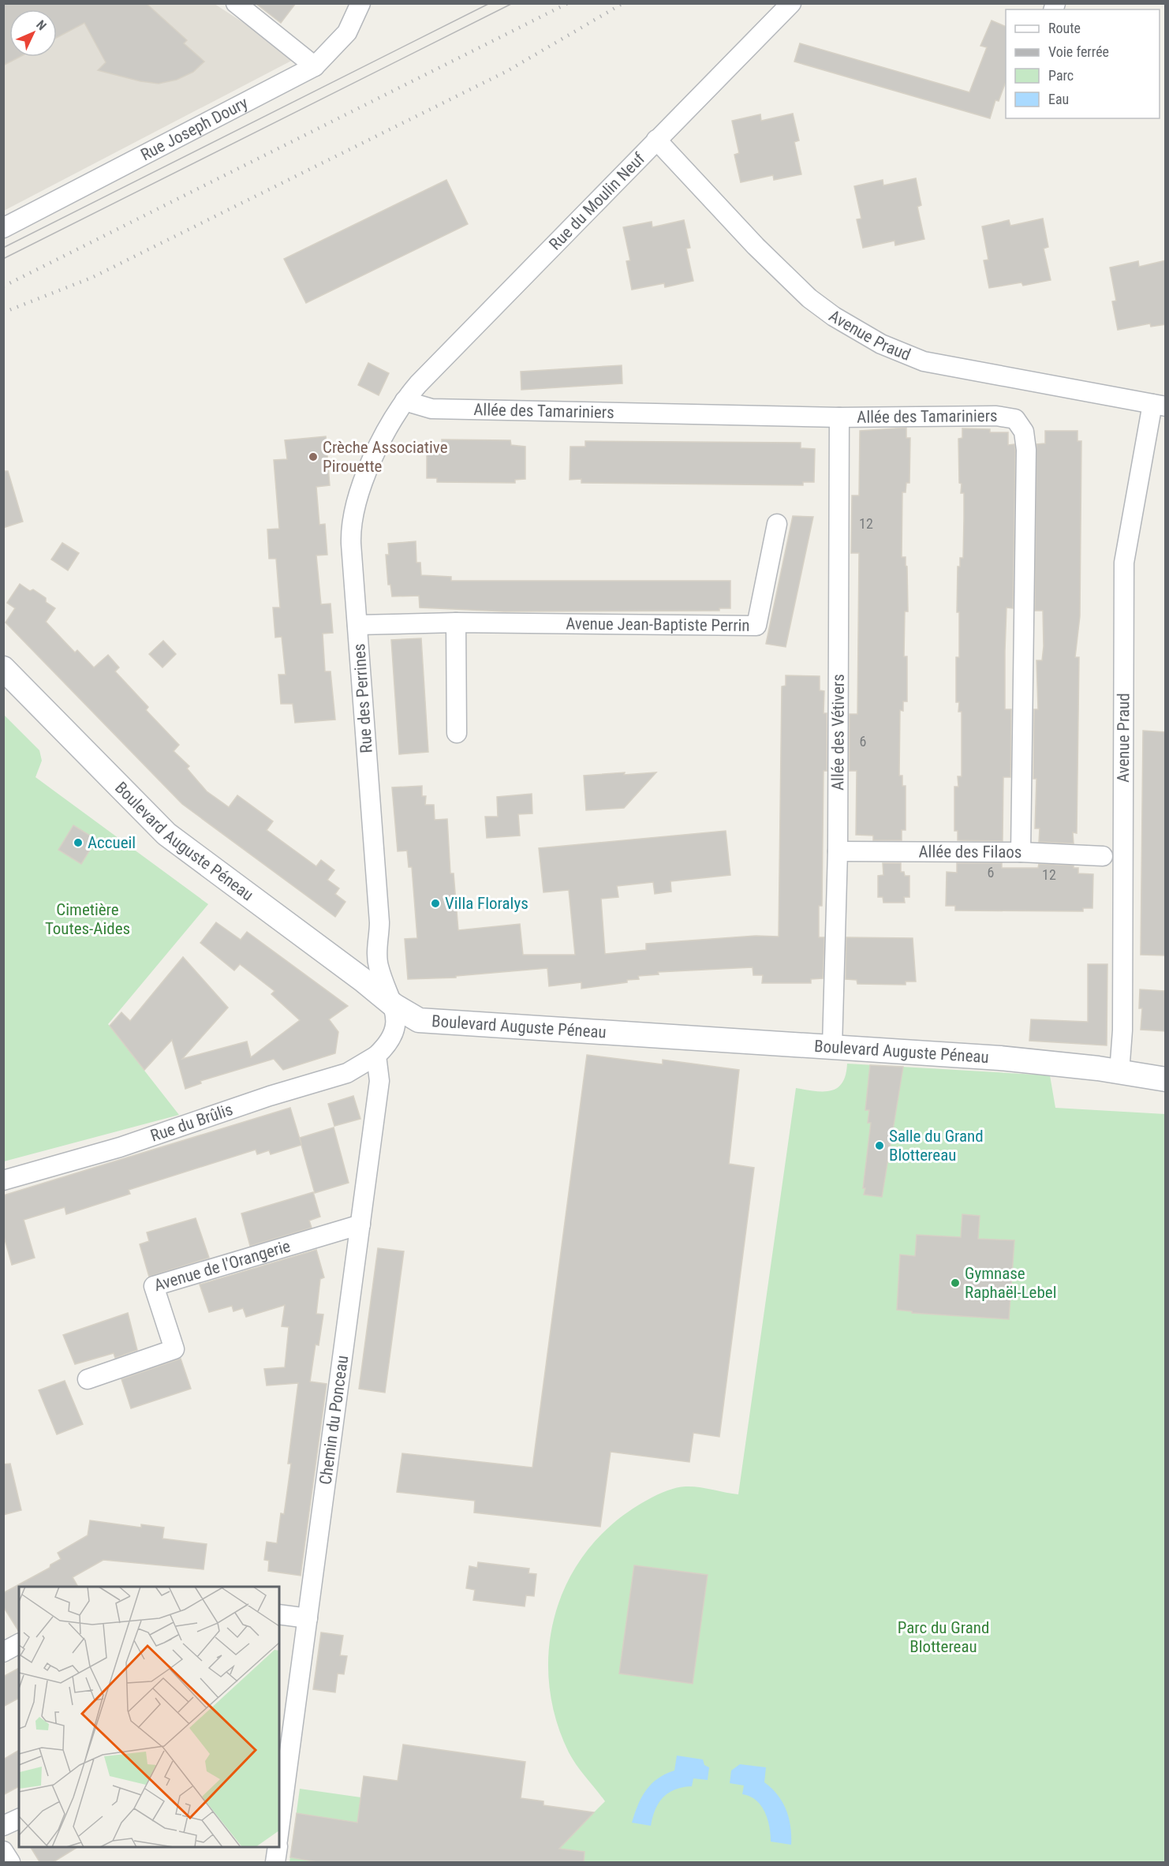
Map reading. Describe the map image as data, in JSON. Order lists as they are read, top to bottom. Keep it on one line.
{"streets":{"street":["Rue Joseph Doury","Rue du Moulin Neuf","Avenue Praud","Allée des Tamariniers","Avenue Jean-Baptiste Perrin","Rue des Perrines","Allée des Vétivers","Boulevard Auguste Péneau","Allée des Filaos","Rue du Brûlis","Avenue de l'Orangerie","Chemin du Ponceau"]},"crossings":[["Rue du Moulin Neuf","Avenue Praud"],["Rue du Moulin Neuf","Allée des Tamariniers"],["Rue du Moulin Neuf","Rue des Perrines"],["Avenue Praud","Boulevard Auguste Péneau"],["Allée des Tamariniers","Rue des Perrines"],["Allée des Tamariniers","Allée des Vétivers"],["Allée des Tamariniers","Allée des Filaos"],["Avenue Jean-Baptiste Perrin","Rue des Perrines"],["Rue des Perrines","Boulevard Auguste Péneau"],["Allée des Vétivers","Boulevard Auguste Péneau"],["Allée des Vétivers","Allée des Filaos"],["Rue du Brûlis","Chemin du Ponceau"],["Avenue de l'Orangerie","Chemin du Ponceau"]],"parks":["Cimetière Toutes-Aides","Parc du Grand Blottereau"],"places":["Crèche Associative Pirouette","Accueil","Villa Floralys","Salle du Grand Blottereau","Gymnase Raphaël-Lebel"],"house_numbers":["12","6","6","12"],"legend":["Route","Voie ferrée","Parc","Eau"],"north":"top right"}
